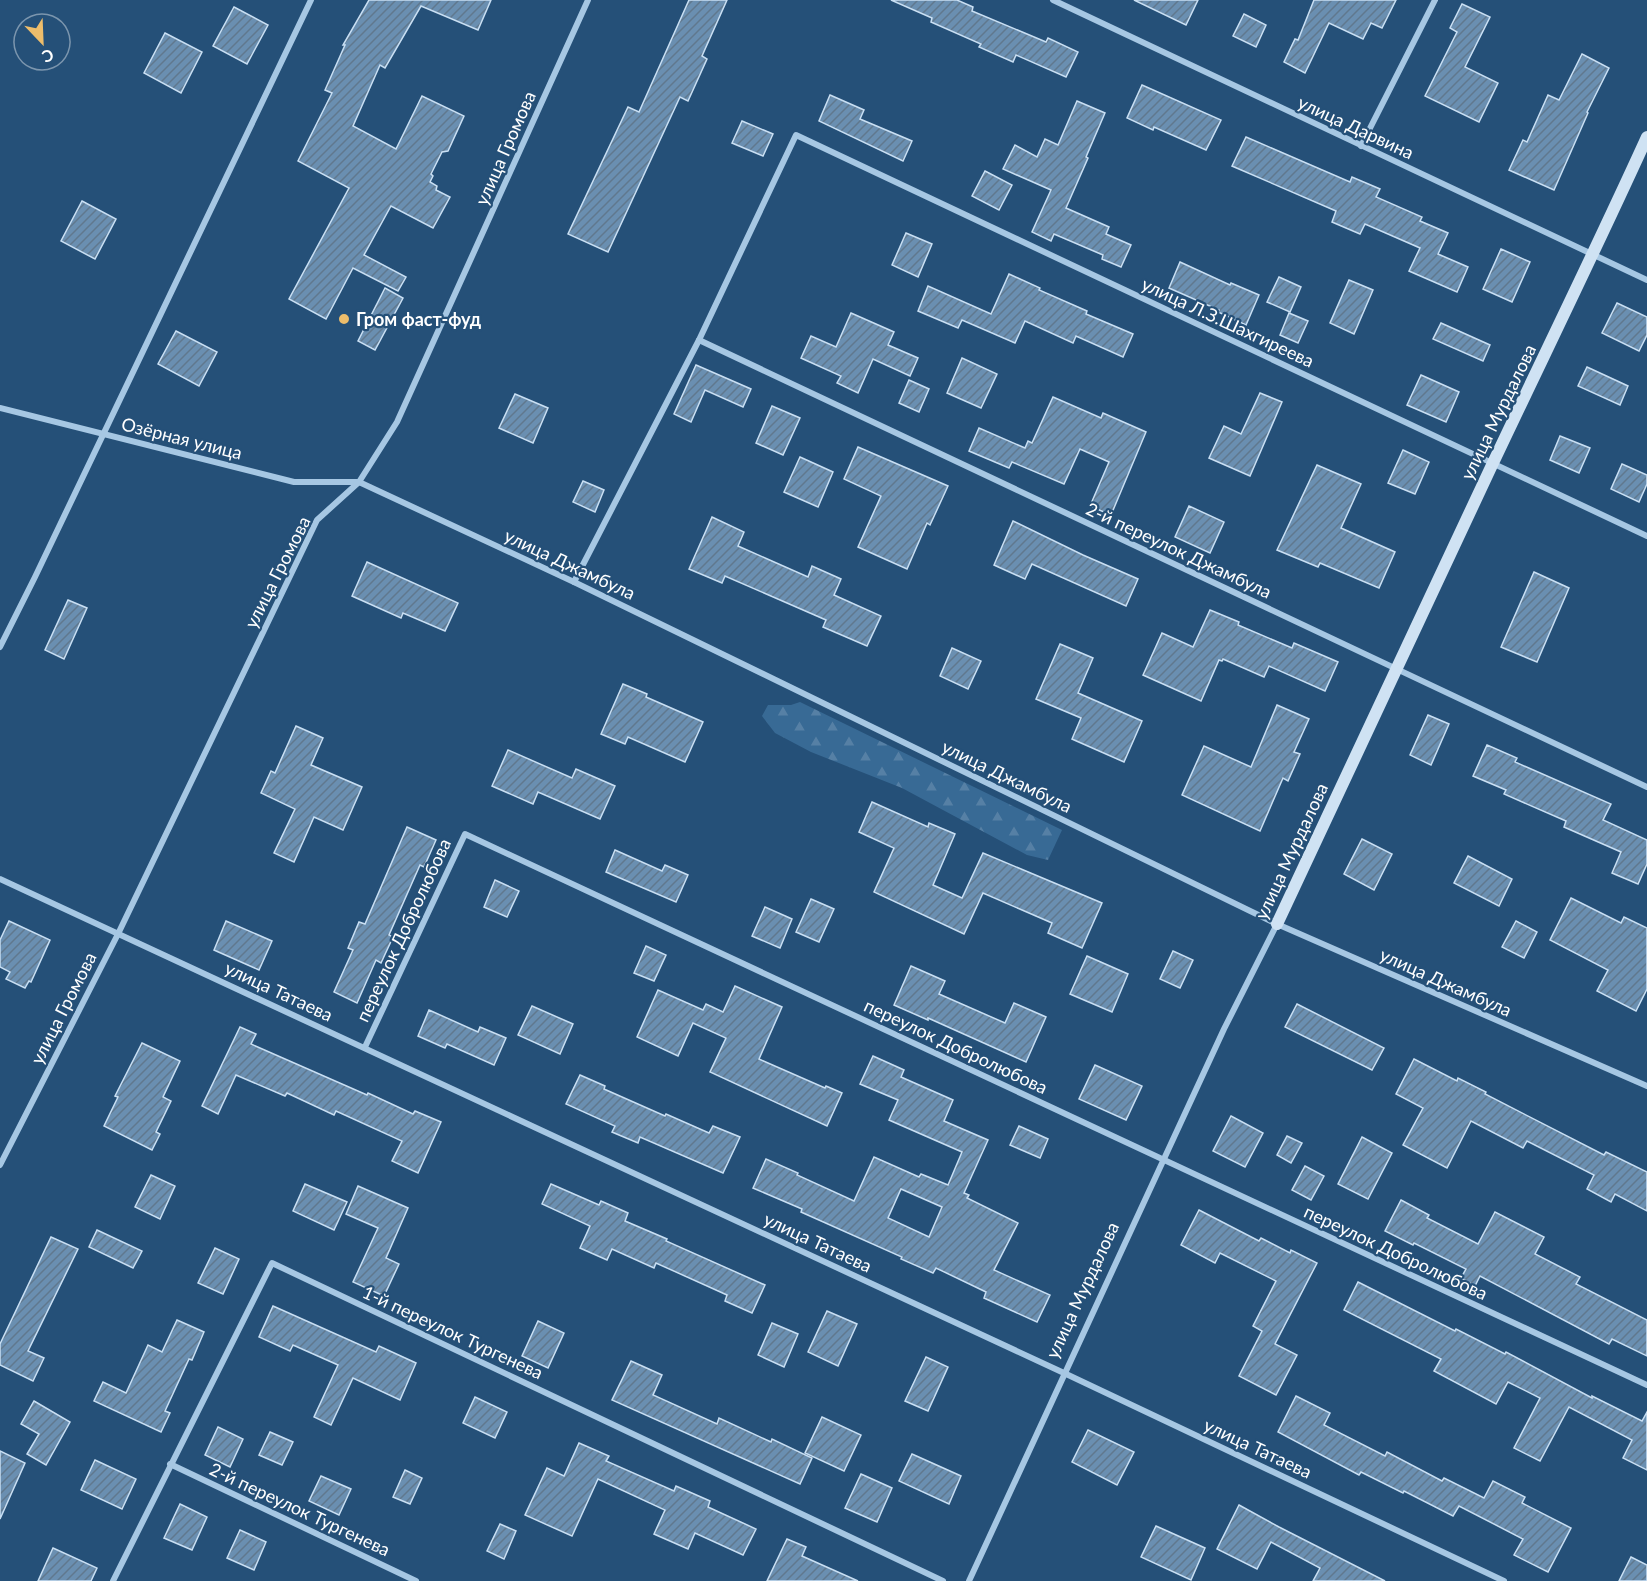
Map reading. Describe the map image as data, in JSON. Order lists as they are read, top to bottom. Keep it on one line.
{"streets":{"street":["улица Дарвина","улица Громова","улица Л.З.Шахгиреева","улица Мурдалова","Озёрная улица","2-й переулок Джамбула","улица Джамбула","переулок Добролюбова","улица Татаева","1-й переулок Тургенева","2-й переулок Тургенева"]},"crossings":[["улица Дарвина","улица Мурдалова"],["улица Громова","Озёрная улица"],["улица Громова","улица Джамбула"],["улица Громова","улица Татаева"],["улица Л.З.Шахгиреева","улица Мурдалова"],["улица Л.З.Шахгиреева","2-й переулок Джамбула"],["улица Мурдалова","2-й переулок Джамбула"],["улица Мурдалова","улица Джамбула"],["улица Мурдалова","переулок Добролюбова"],["улица Мурдалова","улица Татаева"],["Озёрная улица","улица Джамбула"],["переулок Добролюбова","улица Татаева"],["1-й переулок Тургенева","2-й переулок Тургенева"]],"places":["Гром фаст-фуд"],"north":"bottom right"}
